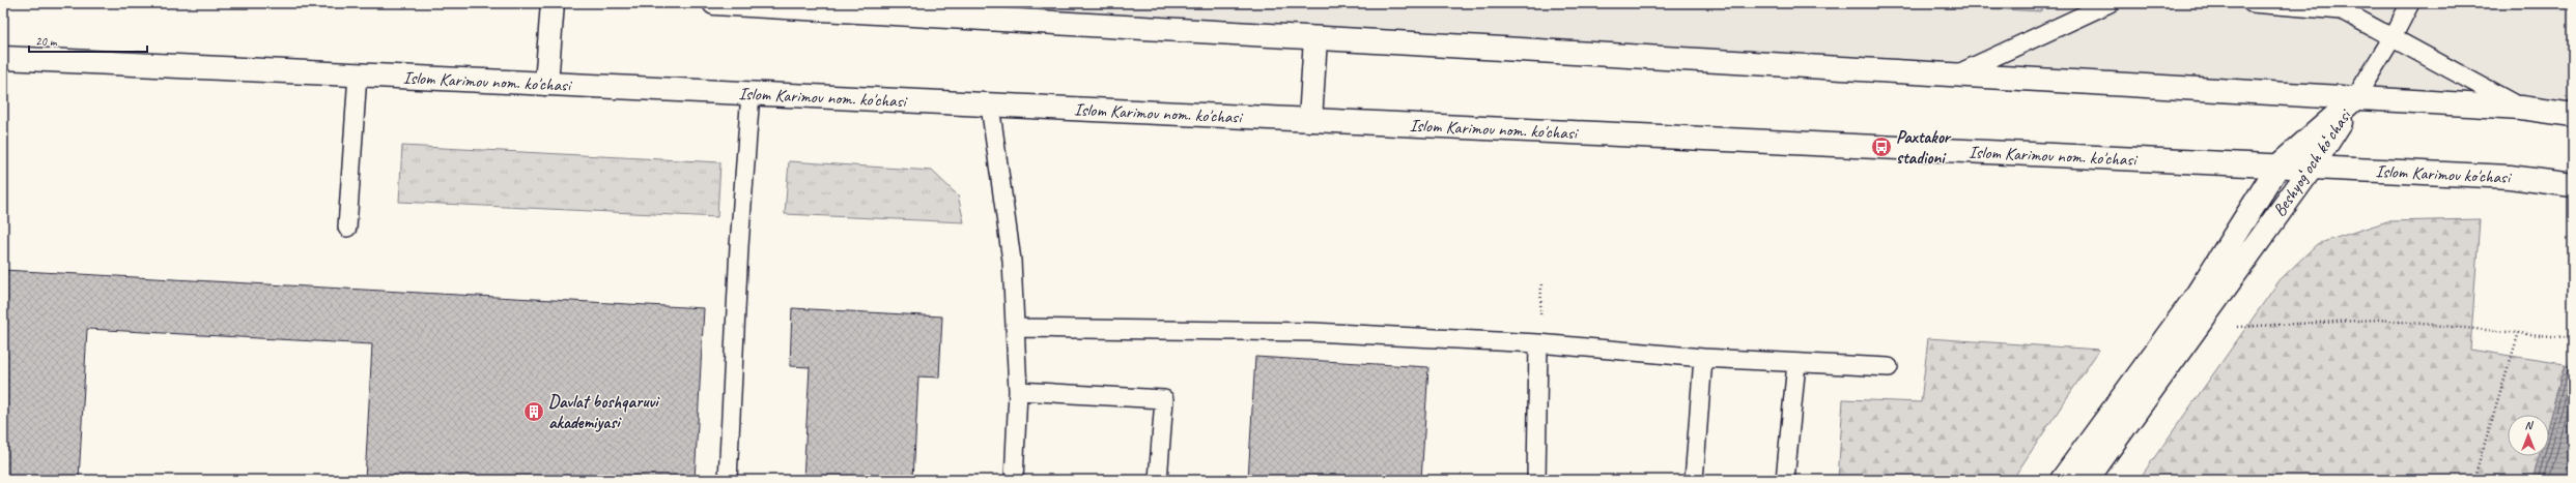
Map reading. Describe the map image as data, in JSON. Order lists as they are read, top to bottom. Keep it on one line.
{"streets":{"main road":["Islom Karimov nom. ko'chasi","Beshyogʻoch koʻchasi","Islom Karimov ko'chasi"]},"crossings":[["Islom Karimov nom. ko'chasi","Beshyogʻoch koʻchasi"],["Islom Karimov nom. ko'chasi","Islom Karimov ko'chasi"],["Beshyogʻoch koʻchasi","Islom Karimov ko'chasi"]],"places":{"bus stop":["Paxtakor stadioni"],"building":["Davlat boshqaruvi akademiyasi"]},"scale_bar":"20 m","north":"top"}
